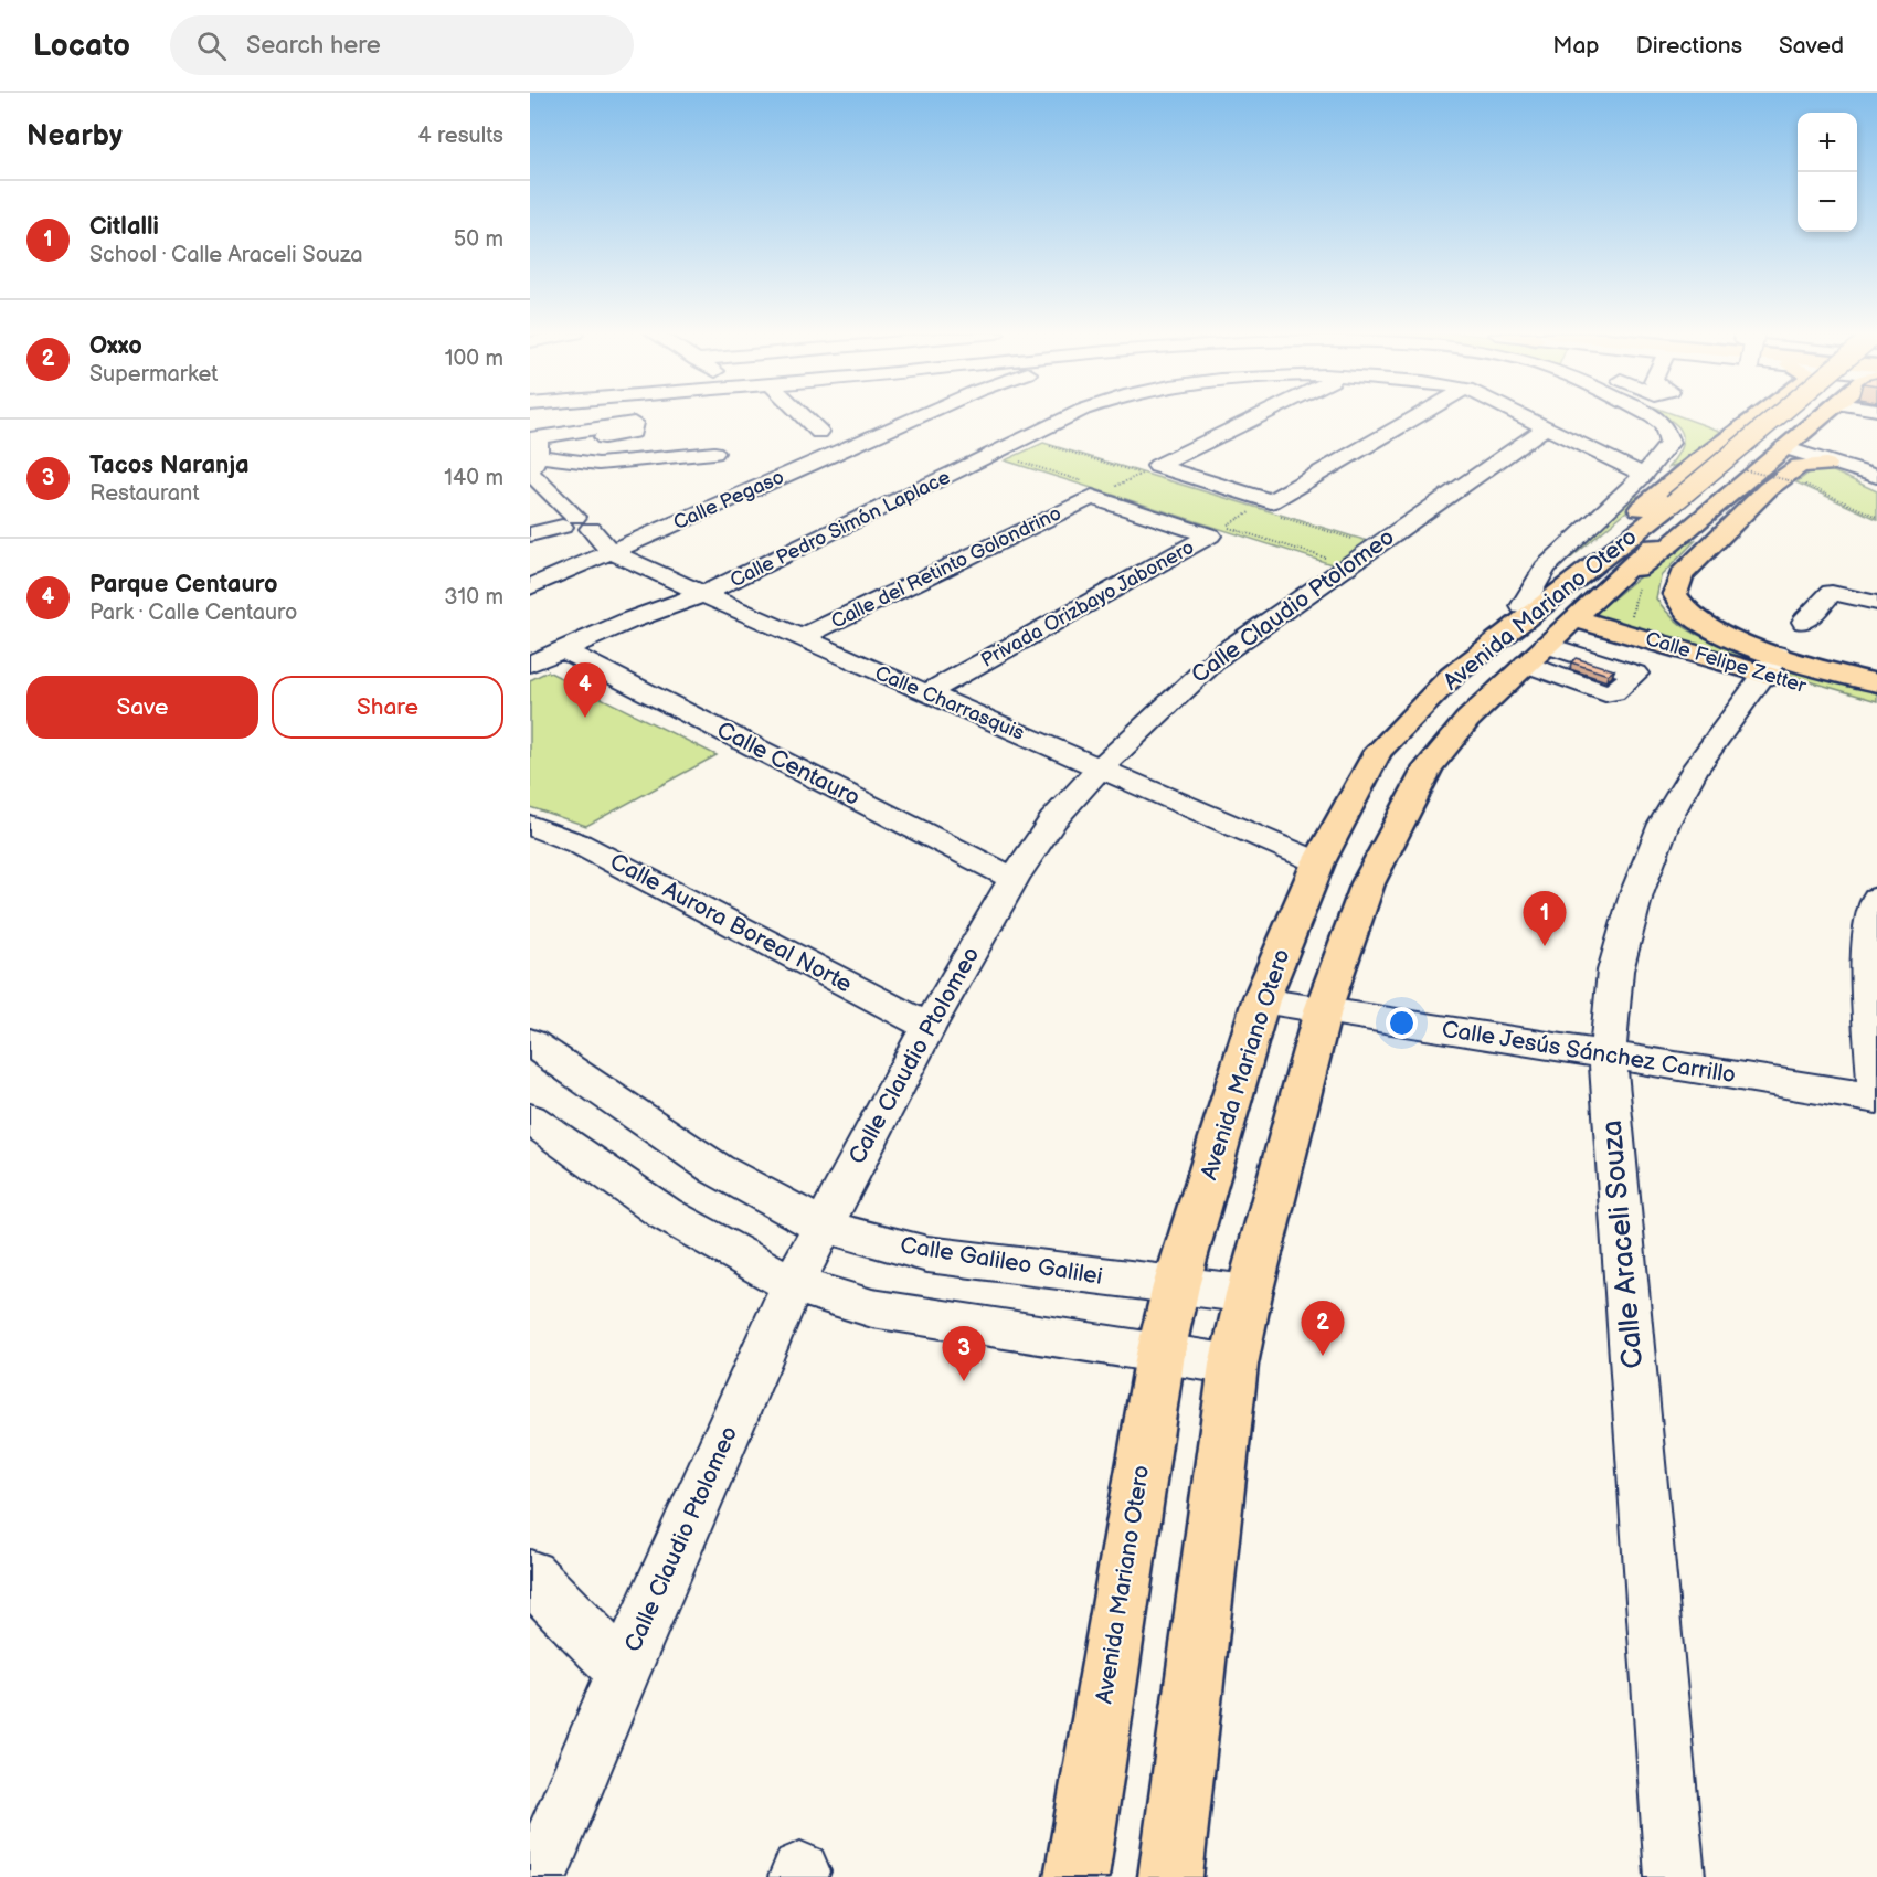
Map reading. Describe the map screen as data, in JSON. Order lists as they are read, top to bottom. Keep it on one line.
{"streets":{"main road":["Avenida Mariano Otero","Calle Felipe Zetter"],"street":["Calle Pegaso","Calle Pedro Simón Laplace","Calle del Retinto Golondrino","Privada Orizbayo Jabonero","Calle Claudio Ptolomeo","Calle Charrasquis","Calle Centauro","Calle Aurora Boreal Norte","Calle Jesús Sánchez Carrillo","Calle Araceli Souza","Calle Galileo Galilei"]},"crossings":[["Calle Pegaso","Calle Charrasquis"],["Calle Pedro Simón Laplace","Calle Claudio Ptolomeo"],["Calle Pedro Simón Laplace","Calle Charrasquis"],["Calle Pedro Simón Laplace","Calle Centauro"],["Calle del Retinto Golondrino","Privada Orizbayo Jabonero"],["Calle del Retinto Golondrino","Calle Charrasquis"],["Privada Orizbayo Jabonero","Calle Charrasquis"],["Calle Claudio Ptolomeo","Calle Charrasquis"],["Calle Claudio Ptolomeo","Calle Centauro"],["Calle Claudio Ptolomeo","Calle Aurora Boreal Norte"],["Calle Claudio Ptolomeo","Calle Galileo Galilei"],["Avenida Mariano Otero","Calle Felipe Zetter"],["Avenida Mariano Otero","Calle Charrasquis"],["Avenida Mariano Otero","Calle Jesús Sánchez Carrillo"],["Avenida Mariano Otero","Calle Galileo Galilei"],["Calle Felipe Zetter","Calle Araceli Souza"],["Calle Jesús Sánchez Carrillo","Calle Araceli Souza"]],"page":{"header":"Locato","search":"Search here","nav":["Map","Directions","Saved"],"heading":["Nearby","4 results"],"map_buttons":["+","−"],"list":[{"mark":"1","name":"Citlalli","note":"School · Calle Araceli Souza","value":"50 m"},{"mark":"2","name":"Oxxo","note":"Supermarket","value":"100 m"},{"mark":"3","name":"Tacos Naranja","note":"Restaurant","value":"140 m"},{"mark":"4","name":"Parque Centauro","note":"Park · Calle Centauro","value":"310 m"}],"buttons":["Save","Share"],"pins":["4","1","2","3"]}}
